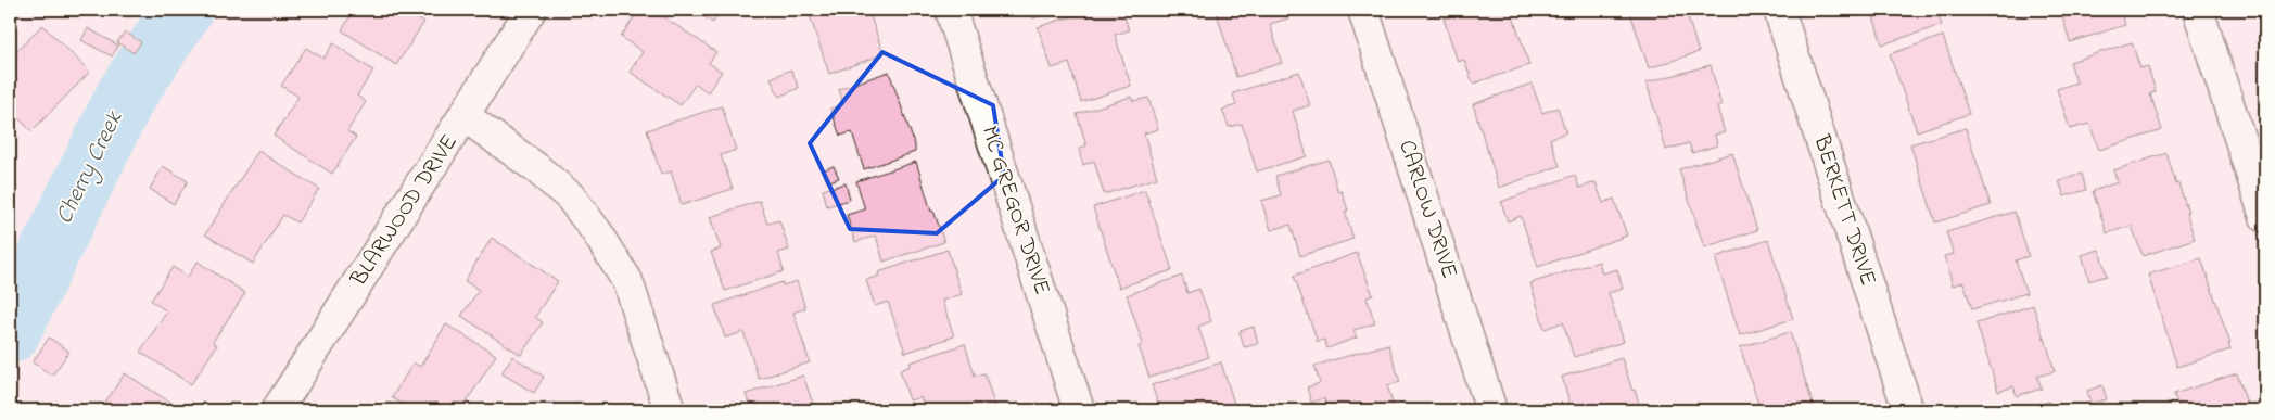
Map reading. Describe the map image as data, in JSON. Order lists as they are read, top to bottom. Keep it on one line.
{"streets":{"street":["CARLOW DRIVE","BLARWOOD DRIVE","MC GREGOR DRIVE","BERKETT DRIVE"]},"water":["Cherry Creek"]}
